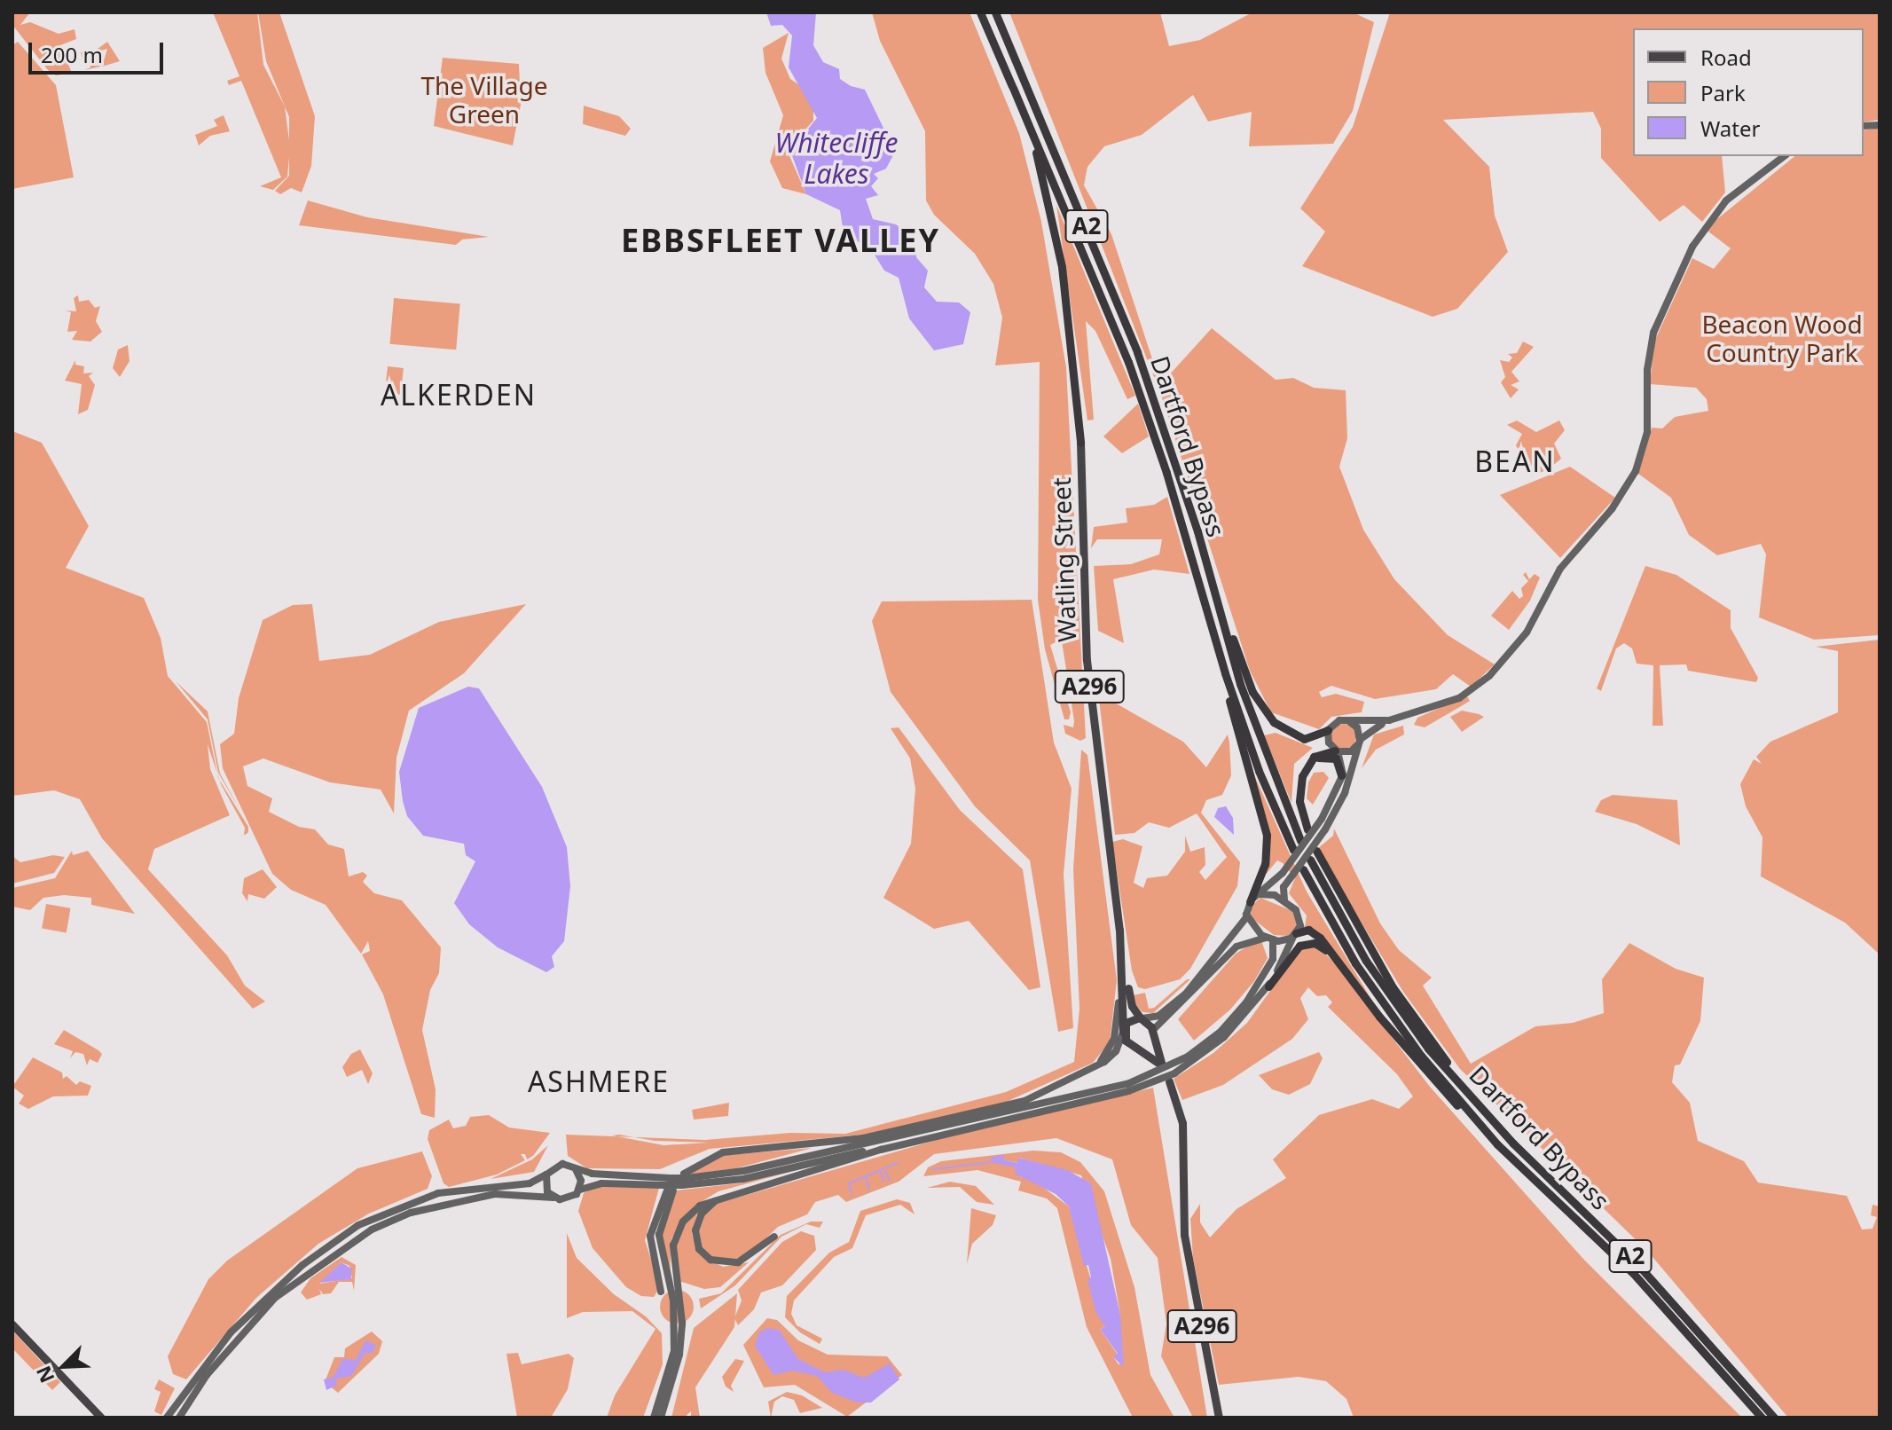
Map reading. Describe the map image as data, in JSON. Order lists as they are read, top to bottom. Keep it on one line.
{"streets":{"highway":["A2","Dartford Bypass"],"main road":["Watling Street","A296"]},"crossings":[["A2","Dartford Bypass"],["A2","Watling Street"]],"districts":["EBBSFLEET VALLEY","ALKERDEN","BEAN","ASHMERE"],"water":["Whitecliffe Lakes"],"parks":["The Village Green","Beacon Wood Country Park"],"legend":["Road","Park","Water"],"scale_bar":"200 m","north":"bottom left"}
